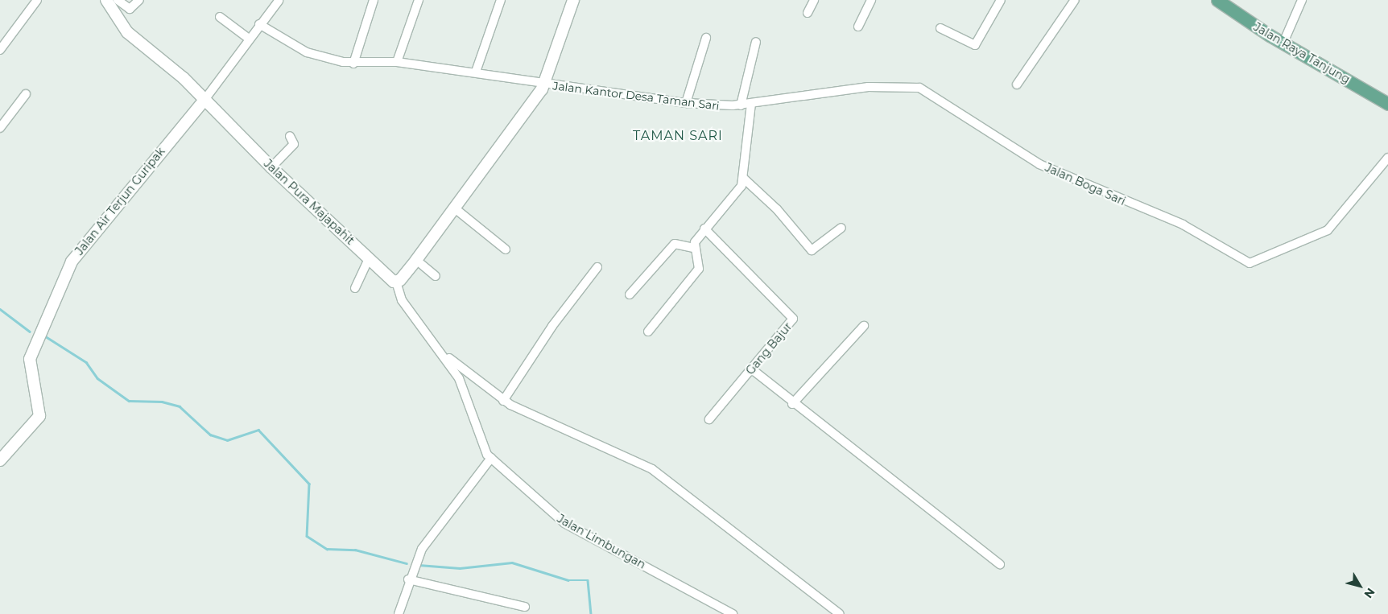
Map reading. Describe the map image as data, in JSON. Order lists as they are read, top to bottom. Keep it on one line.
{"streets":{"main road":["Jalan Raya Tanjung"],"street":["Jalan Kantor Desa Taman Sari","Jalan Boga Sari","Jalan Air Terjun Guripak","Jalan Pura Majapahit","Gang Bajur","Jalan Limbungan"]},"crossings":[["Jalan Kantor Desa Taman Sari","Jalan Boga Sari"],["Jalan Air Terjun Guripak","Jalan Pura Majapahit"],["Jalan Pura Majapahit","Jalan Limbungan"]],"districts":["TAMAN SARI"],"north":"bottom right"}
